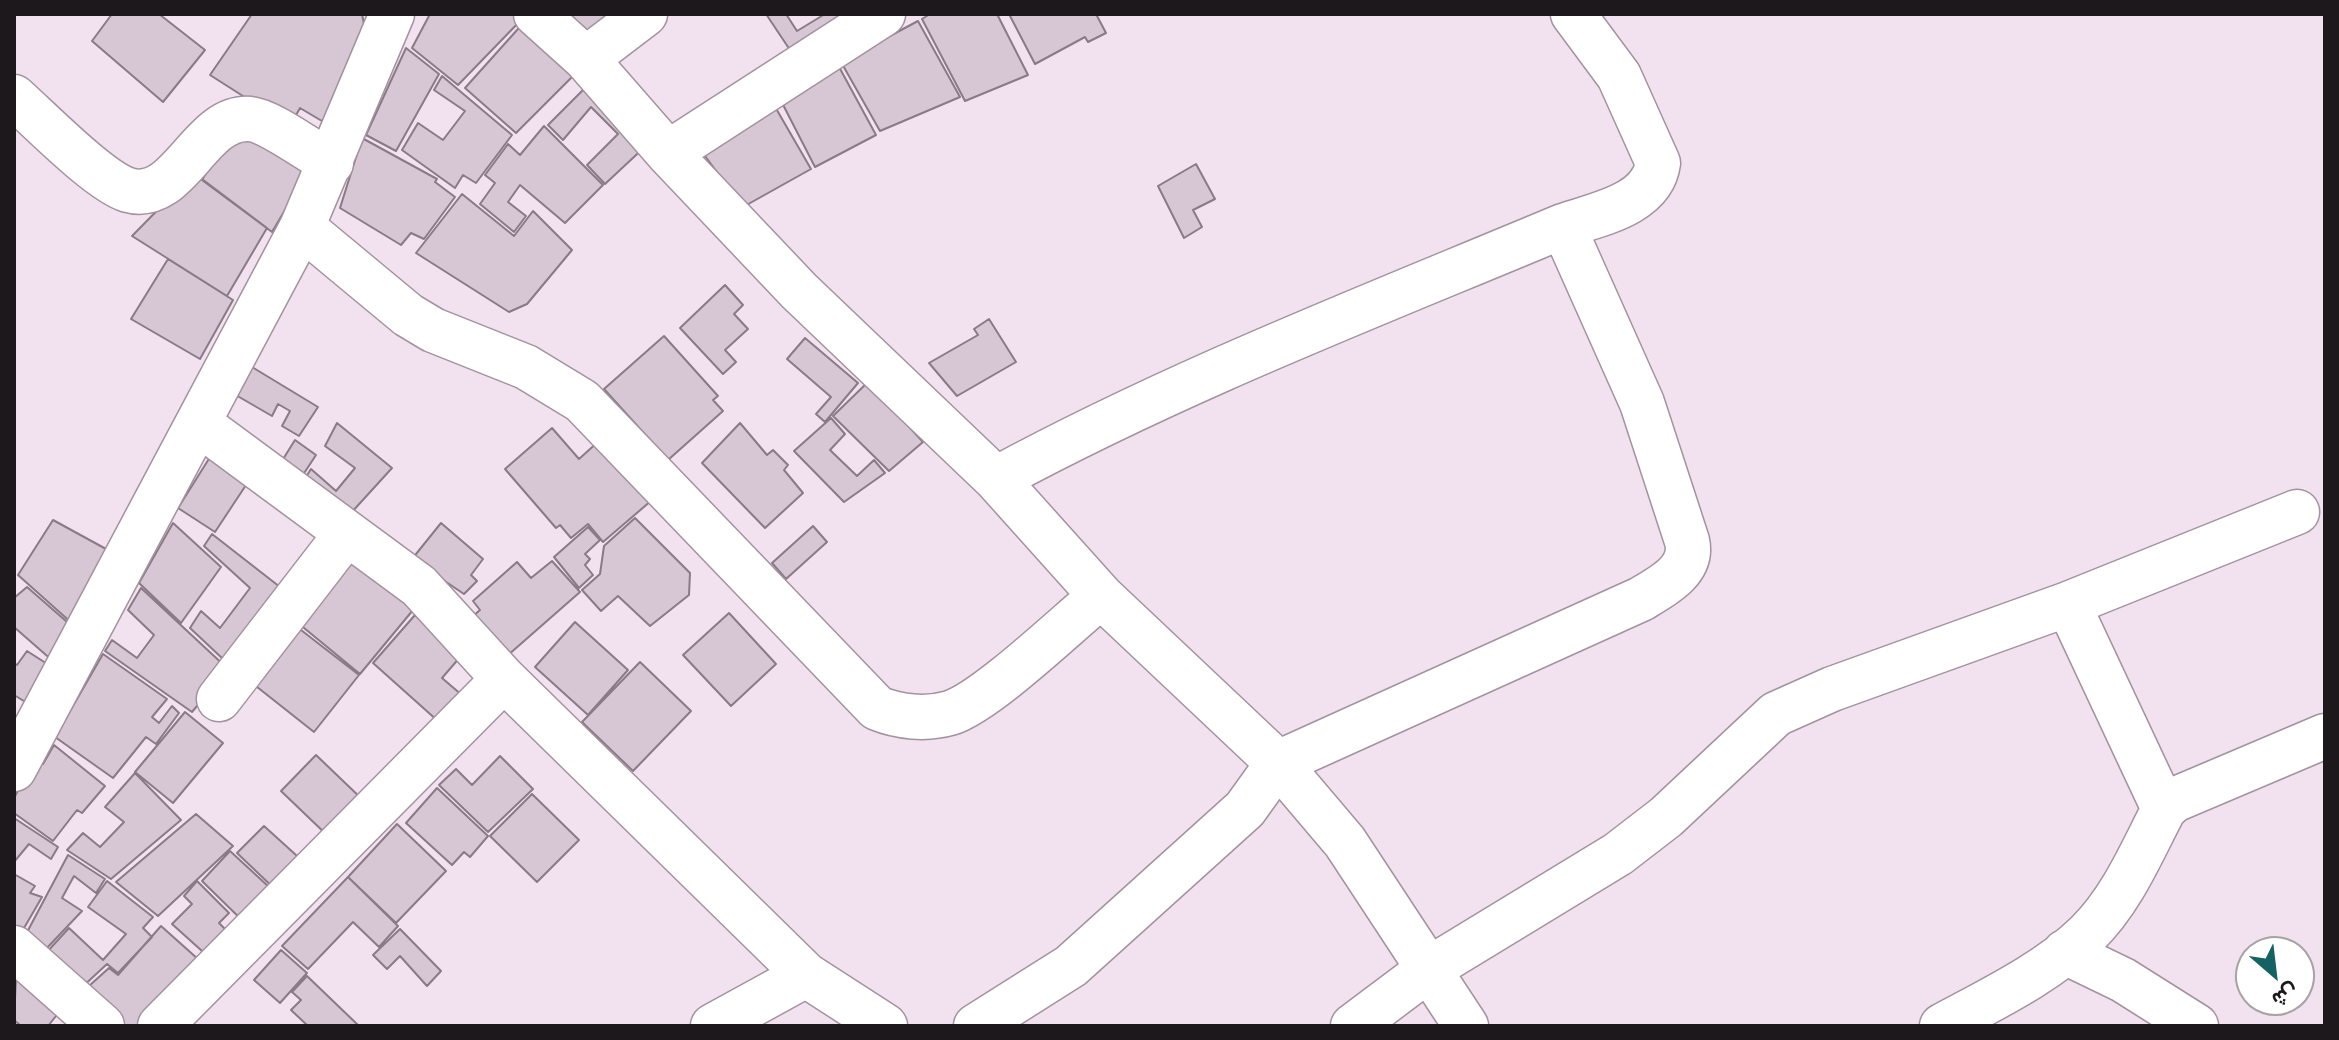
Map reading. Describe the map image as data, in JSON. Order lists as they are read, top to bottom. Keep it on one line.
{"north":"bottom right"}
